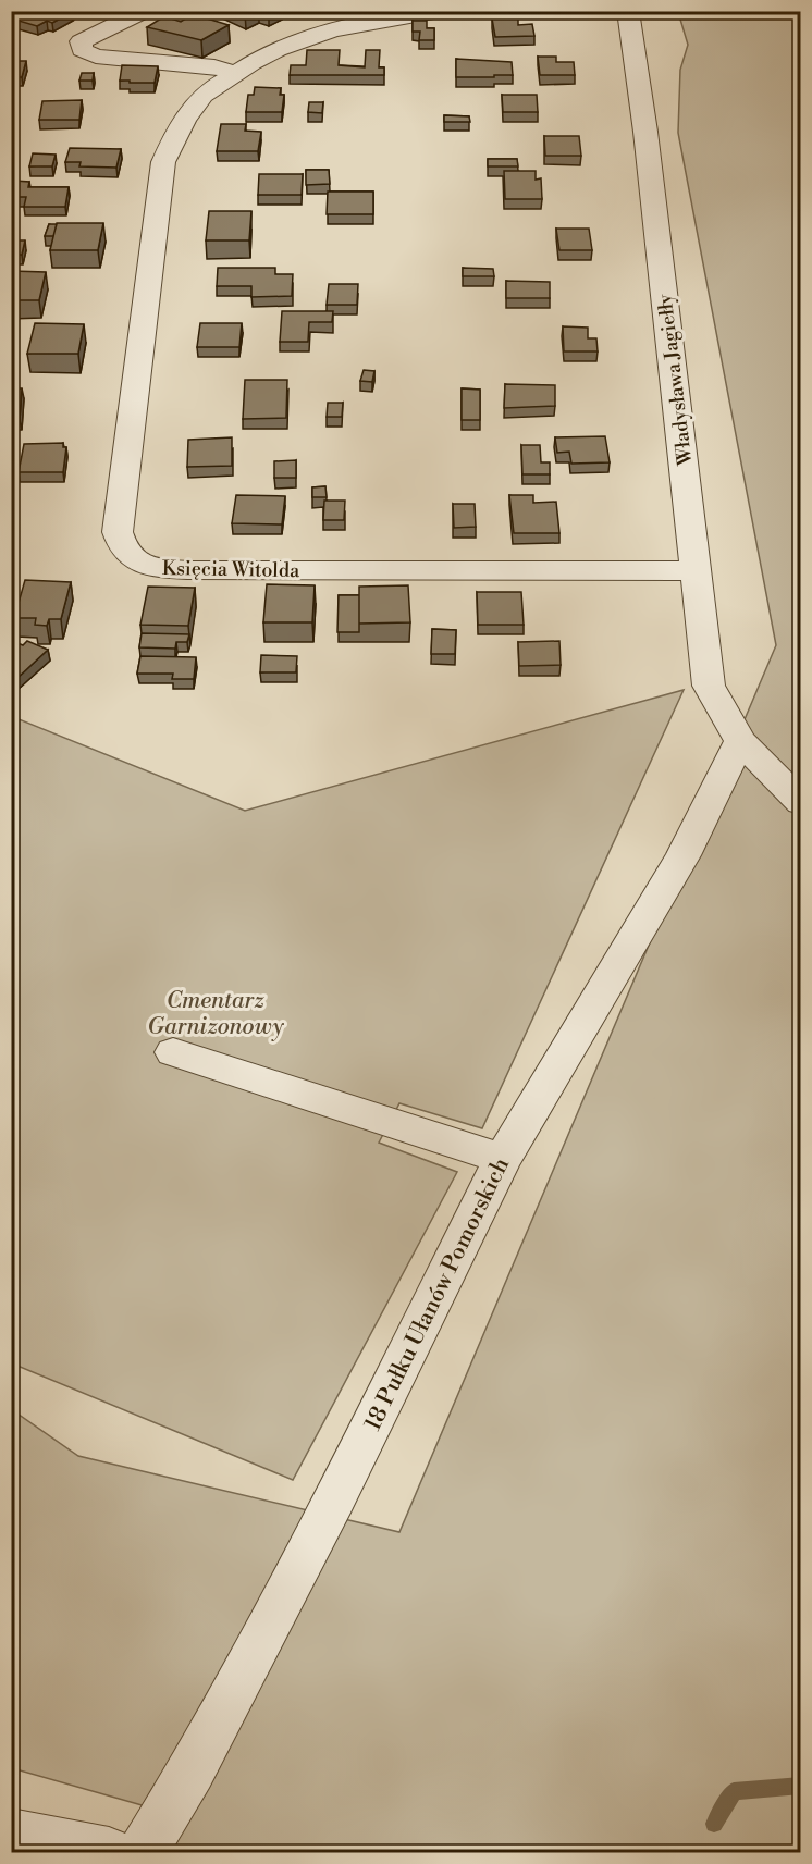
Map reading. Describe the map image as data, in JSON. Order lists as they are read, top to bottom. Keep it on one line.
{"streets":{"street":["Władysława Jagiełły","Księcia Witolda","18 Pułku Ułanów Pomorskich"]},"crossings":[["Władysława Jagiełły","Księcia Witolda"],["Władysława Jagiełły","18 Pułku Ułanów Pomorskich"]],"parks":["Cmentarz Garnizonowy"]}
